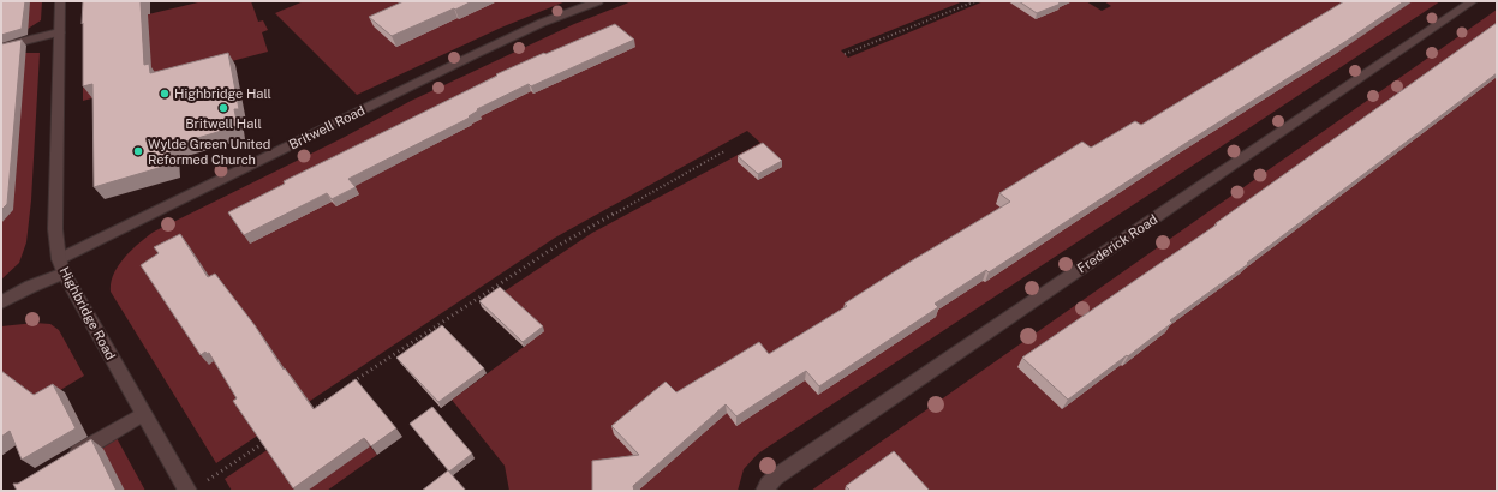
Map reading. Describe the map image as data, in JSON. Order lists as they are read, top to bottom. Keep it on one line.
{"streets":{"street":["Britwell Road","Frederick Road","Highbridge Road"]},"crossings":[["Britwell Road","Highbridge Road"]],"places":["Highbridge Hall","Britwell Hall","Wylde Green United Reformed Church"]}
